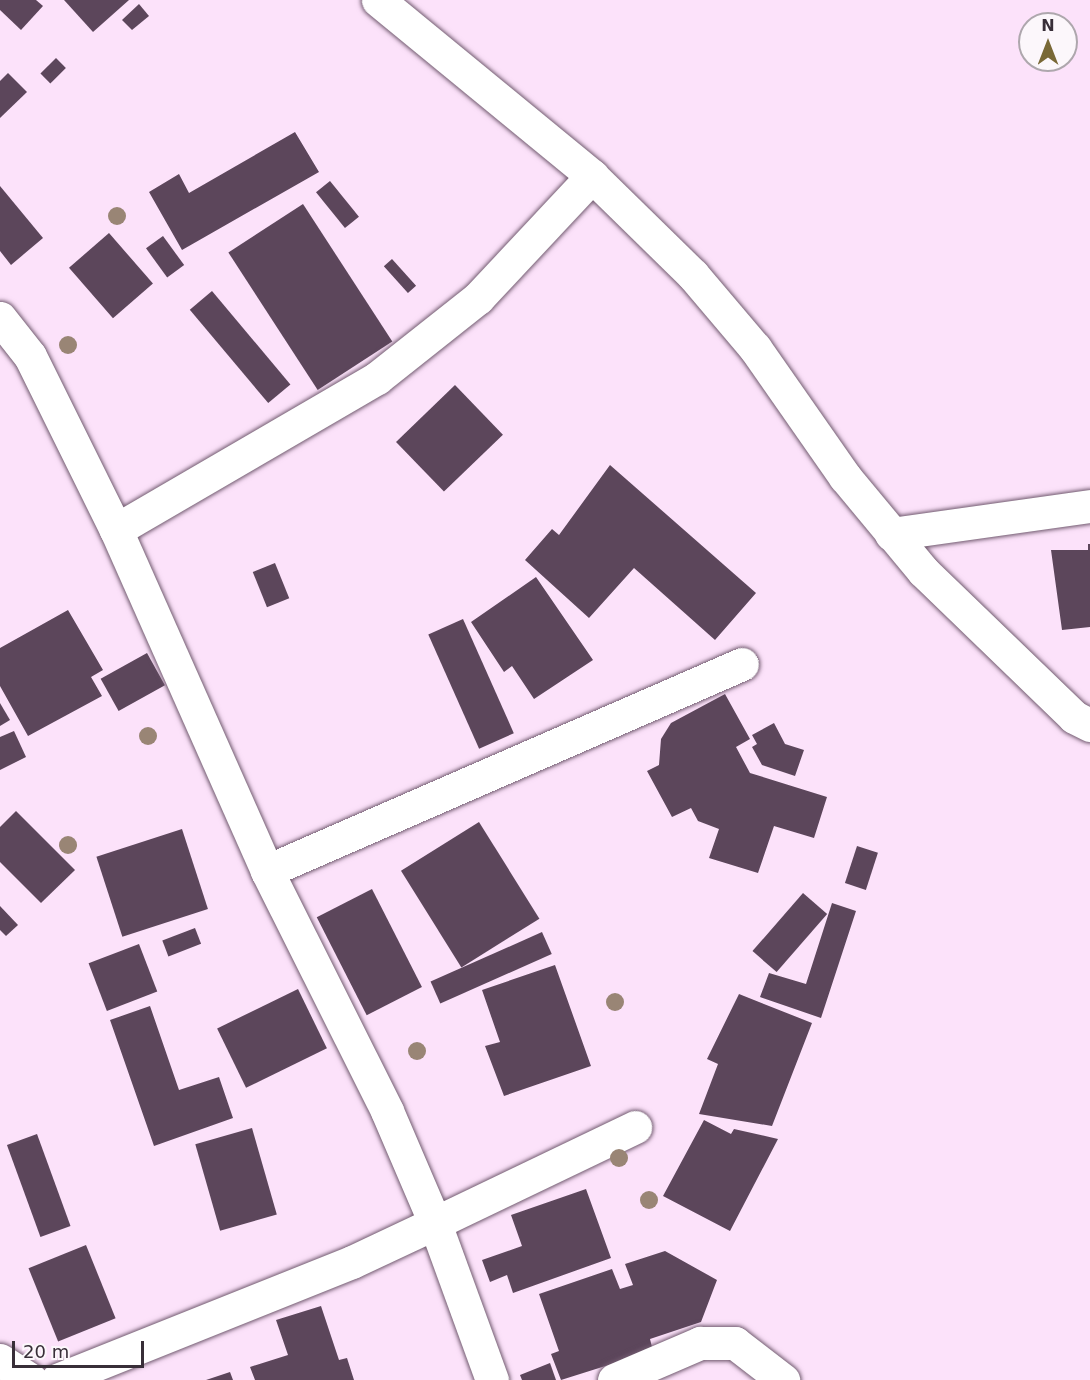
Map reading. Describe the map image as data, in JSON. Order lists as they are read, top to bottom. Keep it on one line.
{"scale_bar":"20 m","north":"top"}
